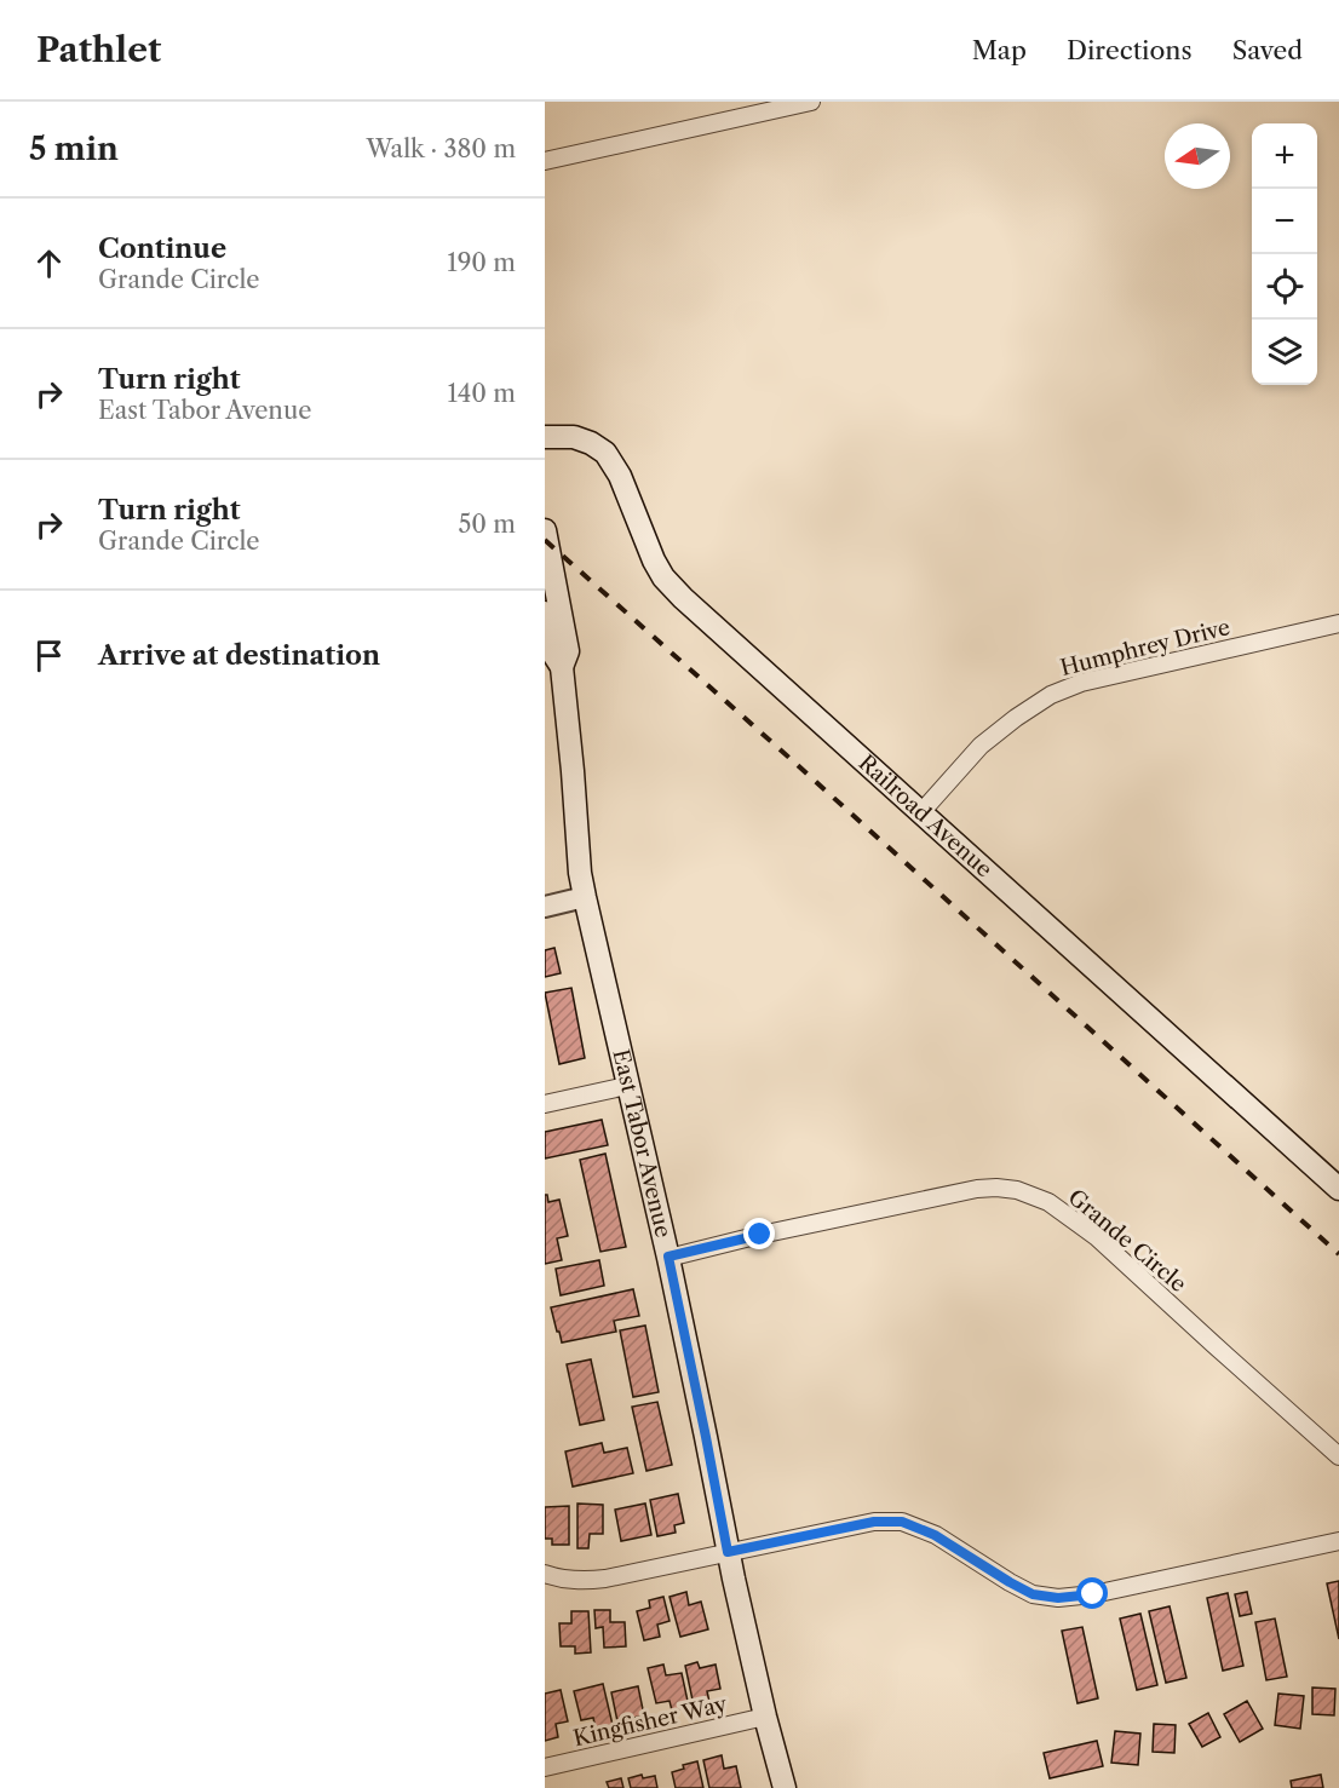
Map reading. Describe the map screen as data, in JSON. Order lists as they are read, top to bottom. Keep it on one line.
{"streets":{"main road":["Railroad Avenue","East Tabor Avenue"],"street":["Humphrey Drive","Grande Circle","Kingfisher Way"]},"crossings":[["Humphrey Drive","Railroad Avenue"],["East Tabor Avenue","Grande Circle"],["East Tabor Avenue","Kingfisher Way"]],"north":"left","page":{"header":"Pathlet","nav":["Map","Directions","Saved"],"heading":["5 min","Walk · 380 m"],"map_buttons":["+","−"],"list":[["Continue","Grande Circle","190 m"],["Turn right","East Tabor Avenue","140 m"],["Turn right","Grande Circle","50 m"],"Arrive at destination"]}}
